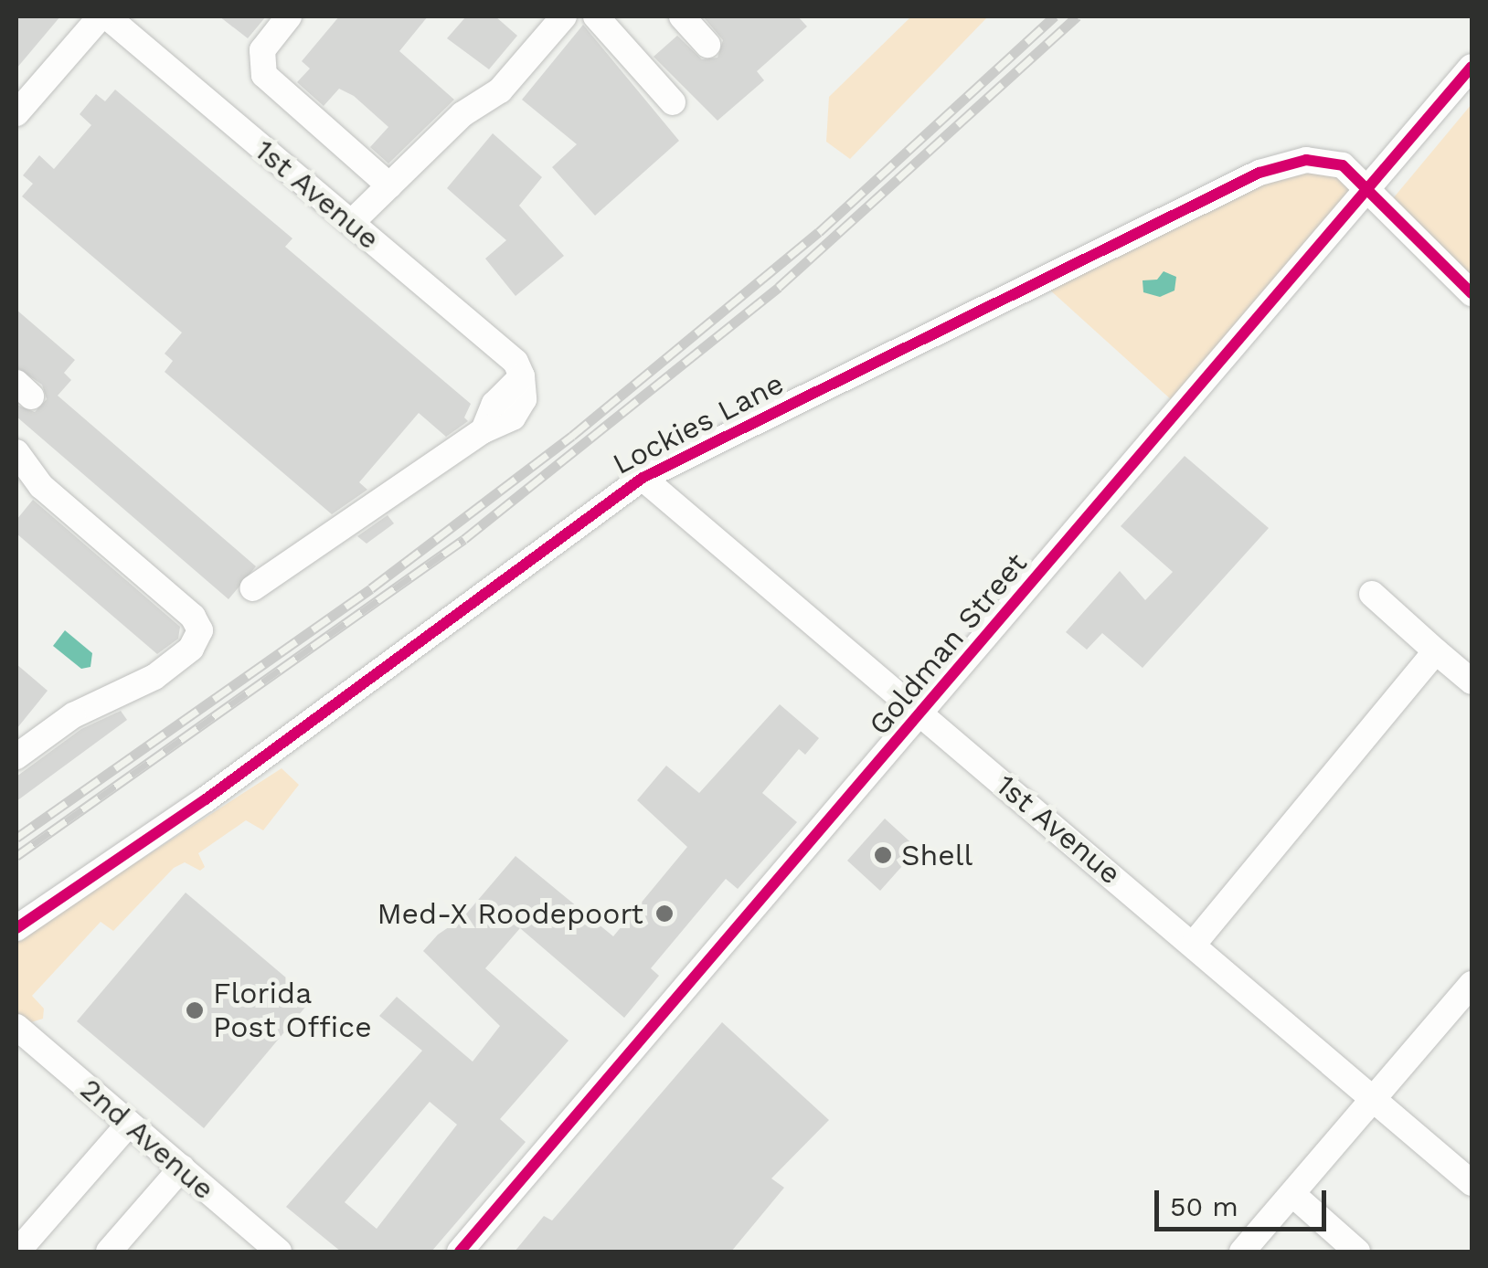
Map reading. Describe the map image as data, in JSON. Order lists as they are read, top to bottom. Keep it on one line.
{"streets":{"street":["1st Avenue","Lockies Lane","Goldman Street","2nd Avenue"]},"crossings":[["1st Avenue","Lockies Lane"],["1st Avenue","Goldman Street"],["Lockies Lane","Goldman Street"]],"places":["Shell","Med-X Roodepoort","Florida Post Office"],"scale_bar":"50 m"}
